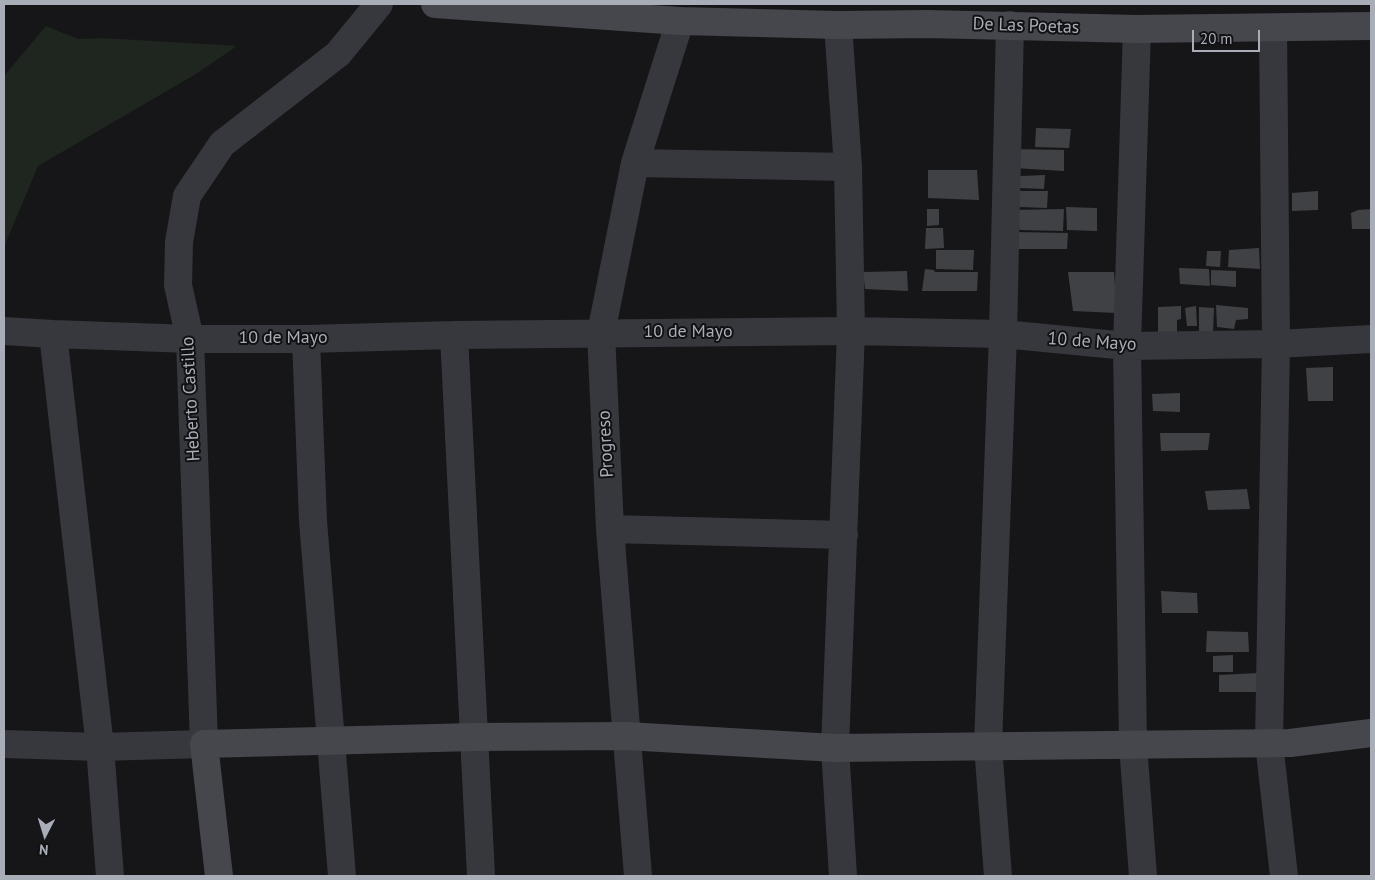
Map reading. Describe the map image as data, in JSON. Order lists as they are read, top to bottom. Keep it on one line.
{"streets":{"street":["De Las Poetas","10 de Mayo","Heberto Castillo","Progreso"]},"crossings":[["De Las Poetas","Progreso"],["10 de Mayo","Heberto Castillo"],["10 de Mayo","Progreso"]],"scale_bar":"20 m","north":"bottom"}
